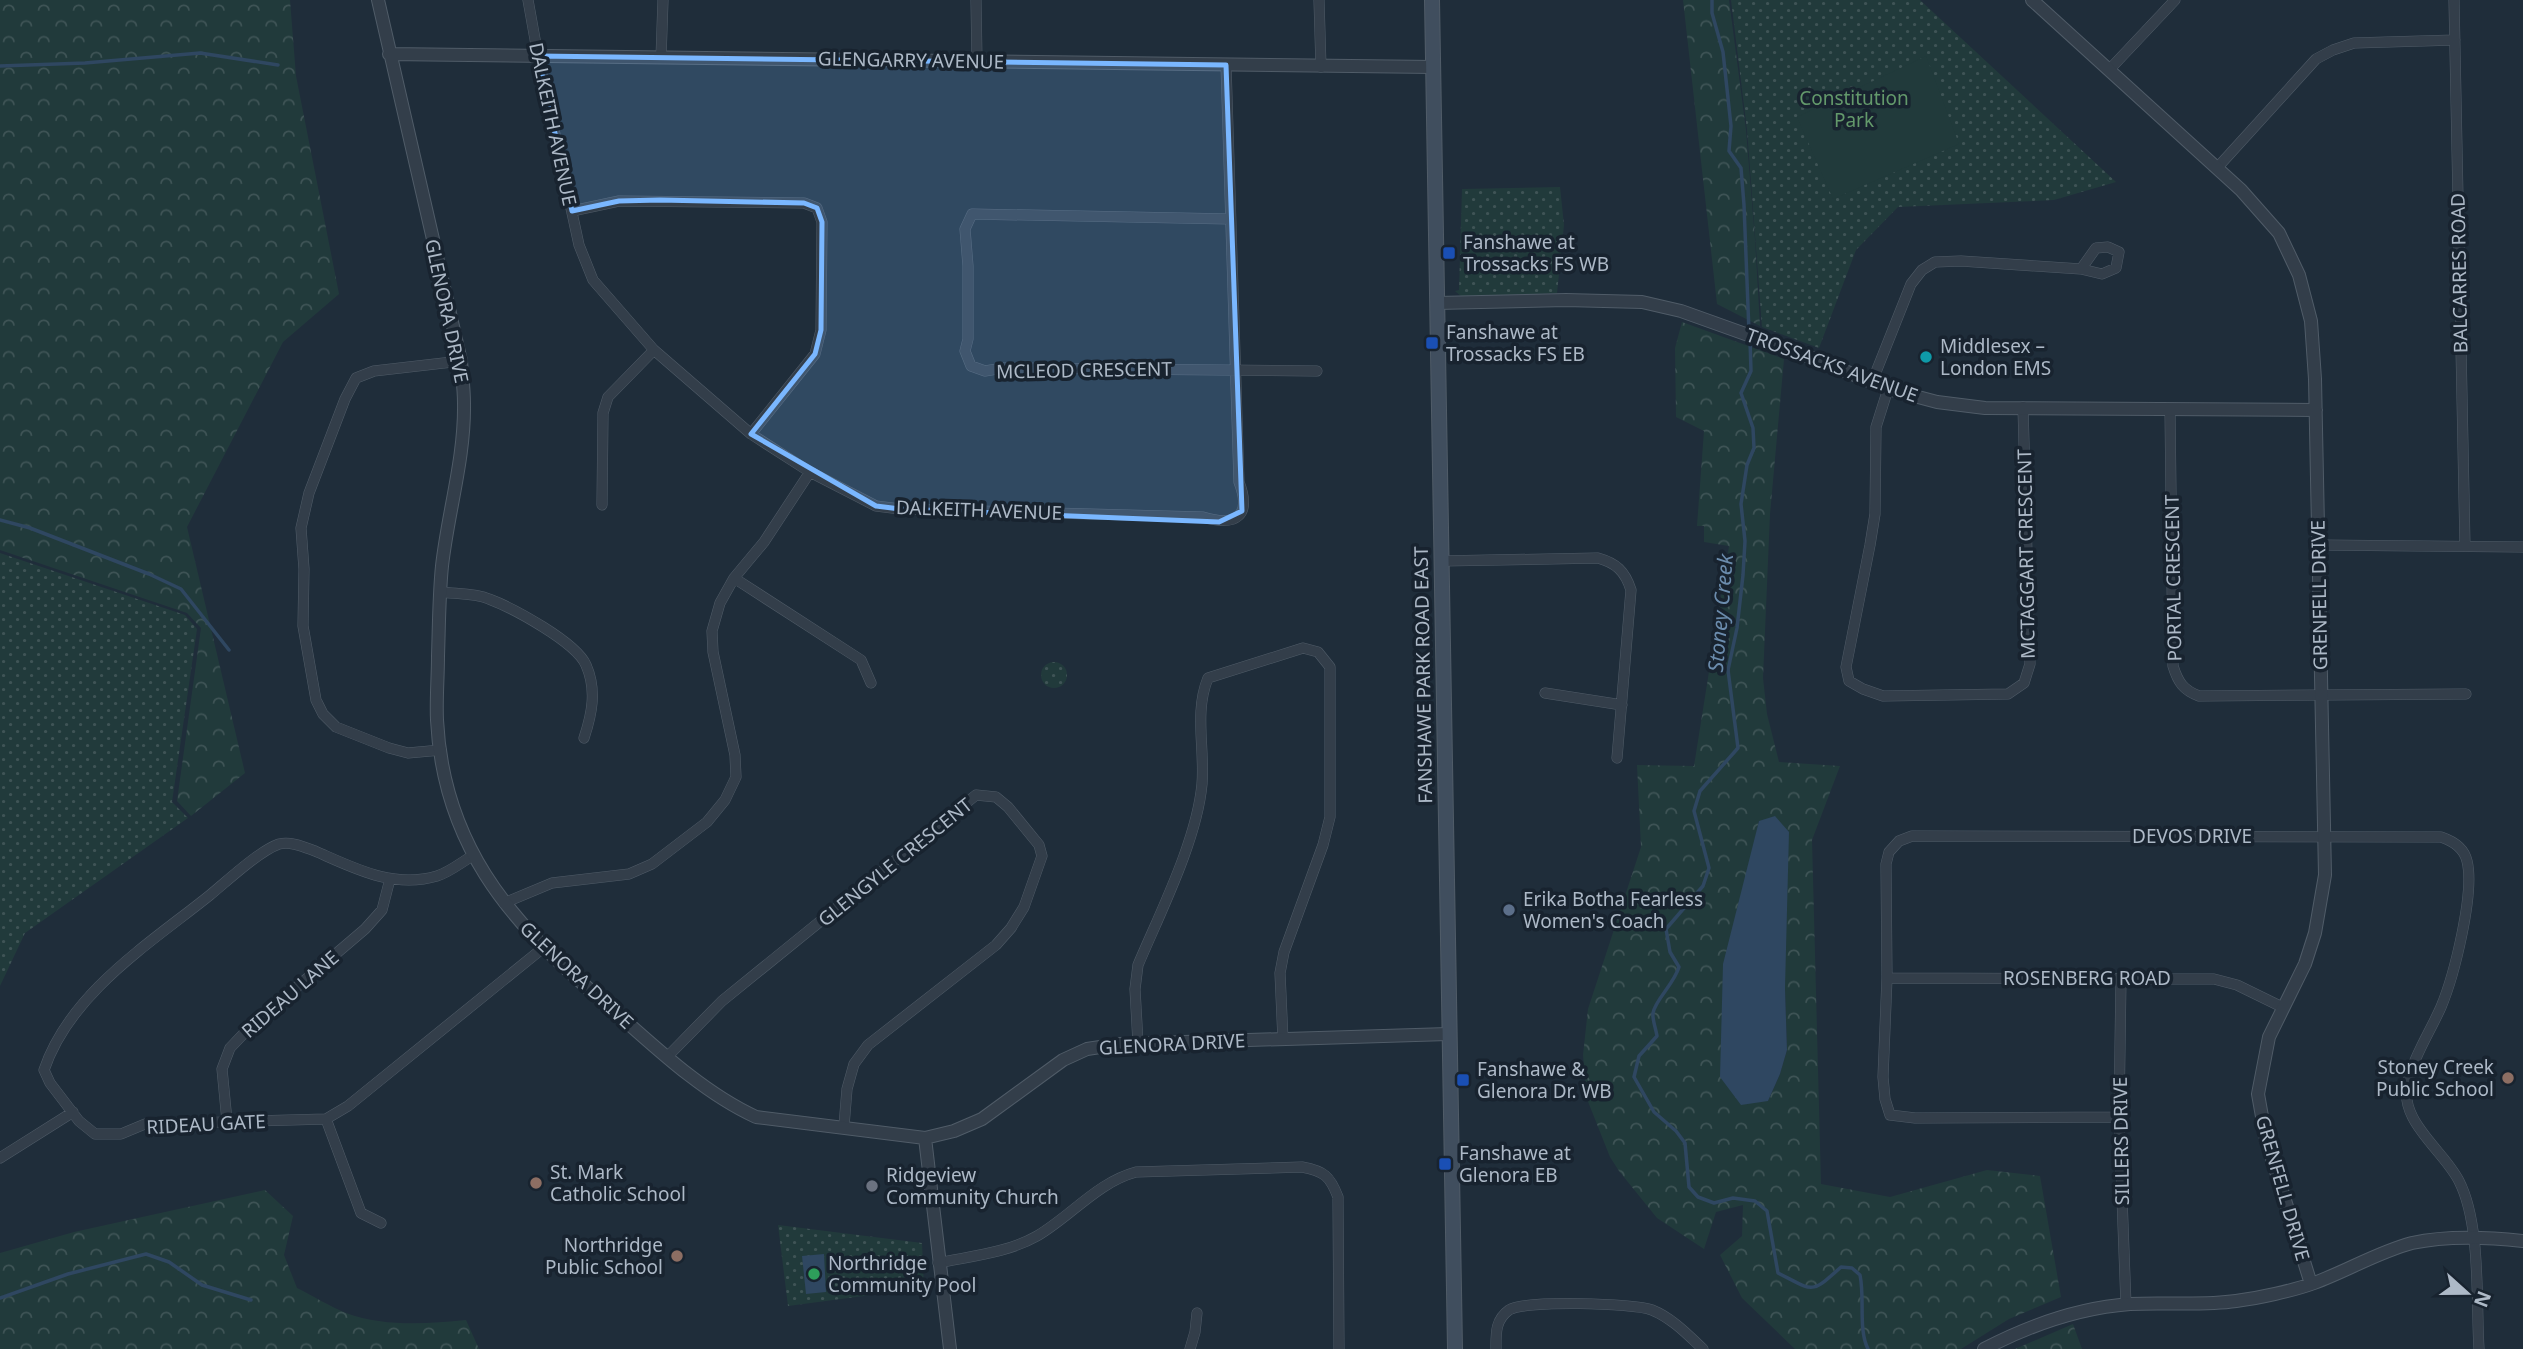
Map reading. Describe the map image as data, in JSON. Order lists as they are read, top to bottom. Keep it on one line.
{"streets":{"main road":["FANSHAWE PARK ROAD EAST"],"street":["GLENGARRY AVENUE","DALKEITH AVENUE","BALCARRES ROAD","GLENORA DRIVE","TROSSACKS AVENUE","MCLEOD CRESCENT","MCTAGGART CRESCENT","PORTAL CRESCENT","GRENFELL DRIVE","DEVOS DRIVE","GLENGYLE CRESCENT","ROSENBERG ROAD","RIDEAU LANE","RIDEAU GATE","SILLERS DRIVE"]},"crossings":[["GLENGARRY AVENUE","DALKEITH AVENUE"],["GLENGARRY AVENUE","GLENORA DRIVE"],["GLENGARRY AVENUE","FANSHAWE PARK ROAD EAST"],["DALKEITH AVENUE","MCLEOD CRESCENT"],["GLENORA DRIVE","FANSHAWE PARK ROAD EAST"],["GLENORA DRIVE","GLENGYLE CRESCENT"],["GLENORA DRIVE","RIDEAU GATE"],["TROSSACKS AVENUE","MCTAGGART CRESCENT"],["TROSSACKS AVENUE","PORTAL CRESCENT"],["TROSSACKS AVENUE","GRENFELL DRIVE"],["TROSSACKS AVENUE","FANSHAWE PARK ROAD EAST"],["PORTAL CRESCENT","GRENFELL DRIVE"],["GRENFELL DRIVE","DEVOS DRIVE"],["GRENFELL DRIVE","ROSENBERG ROAD"],["DEVOS DRIVE","ROSENBERG ROAD"],["DEVOS DRIVE","SILLERS DRIVE"],["ROSENBERG ROAD","SILLERS DRIVE"],["RIDEAU LANE","RIDEAU GATE"]],"water":["Stoney Creek"],"parks":["Constitution Park"],"places":{"transit":["Fanshawe at Trossacks FS WB","Fanshawe at Trossacks FS EB","Fanshawe & Glenora Dr. WB","Fanshawe at Glenora EB"],"other":["Middlesex – London EMS","Erika Botha Fearless Women's Coach","Stoney Creek Public School","St. Mark Catholic School","Ridgeview Community Church","Northridge Public School","Northridge Community Pool"]},"north":"right"}
